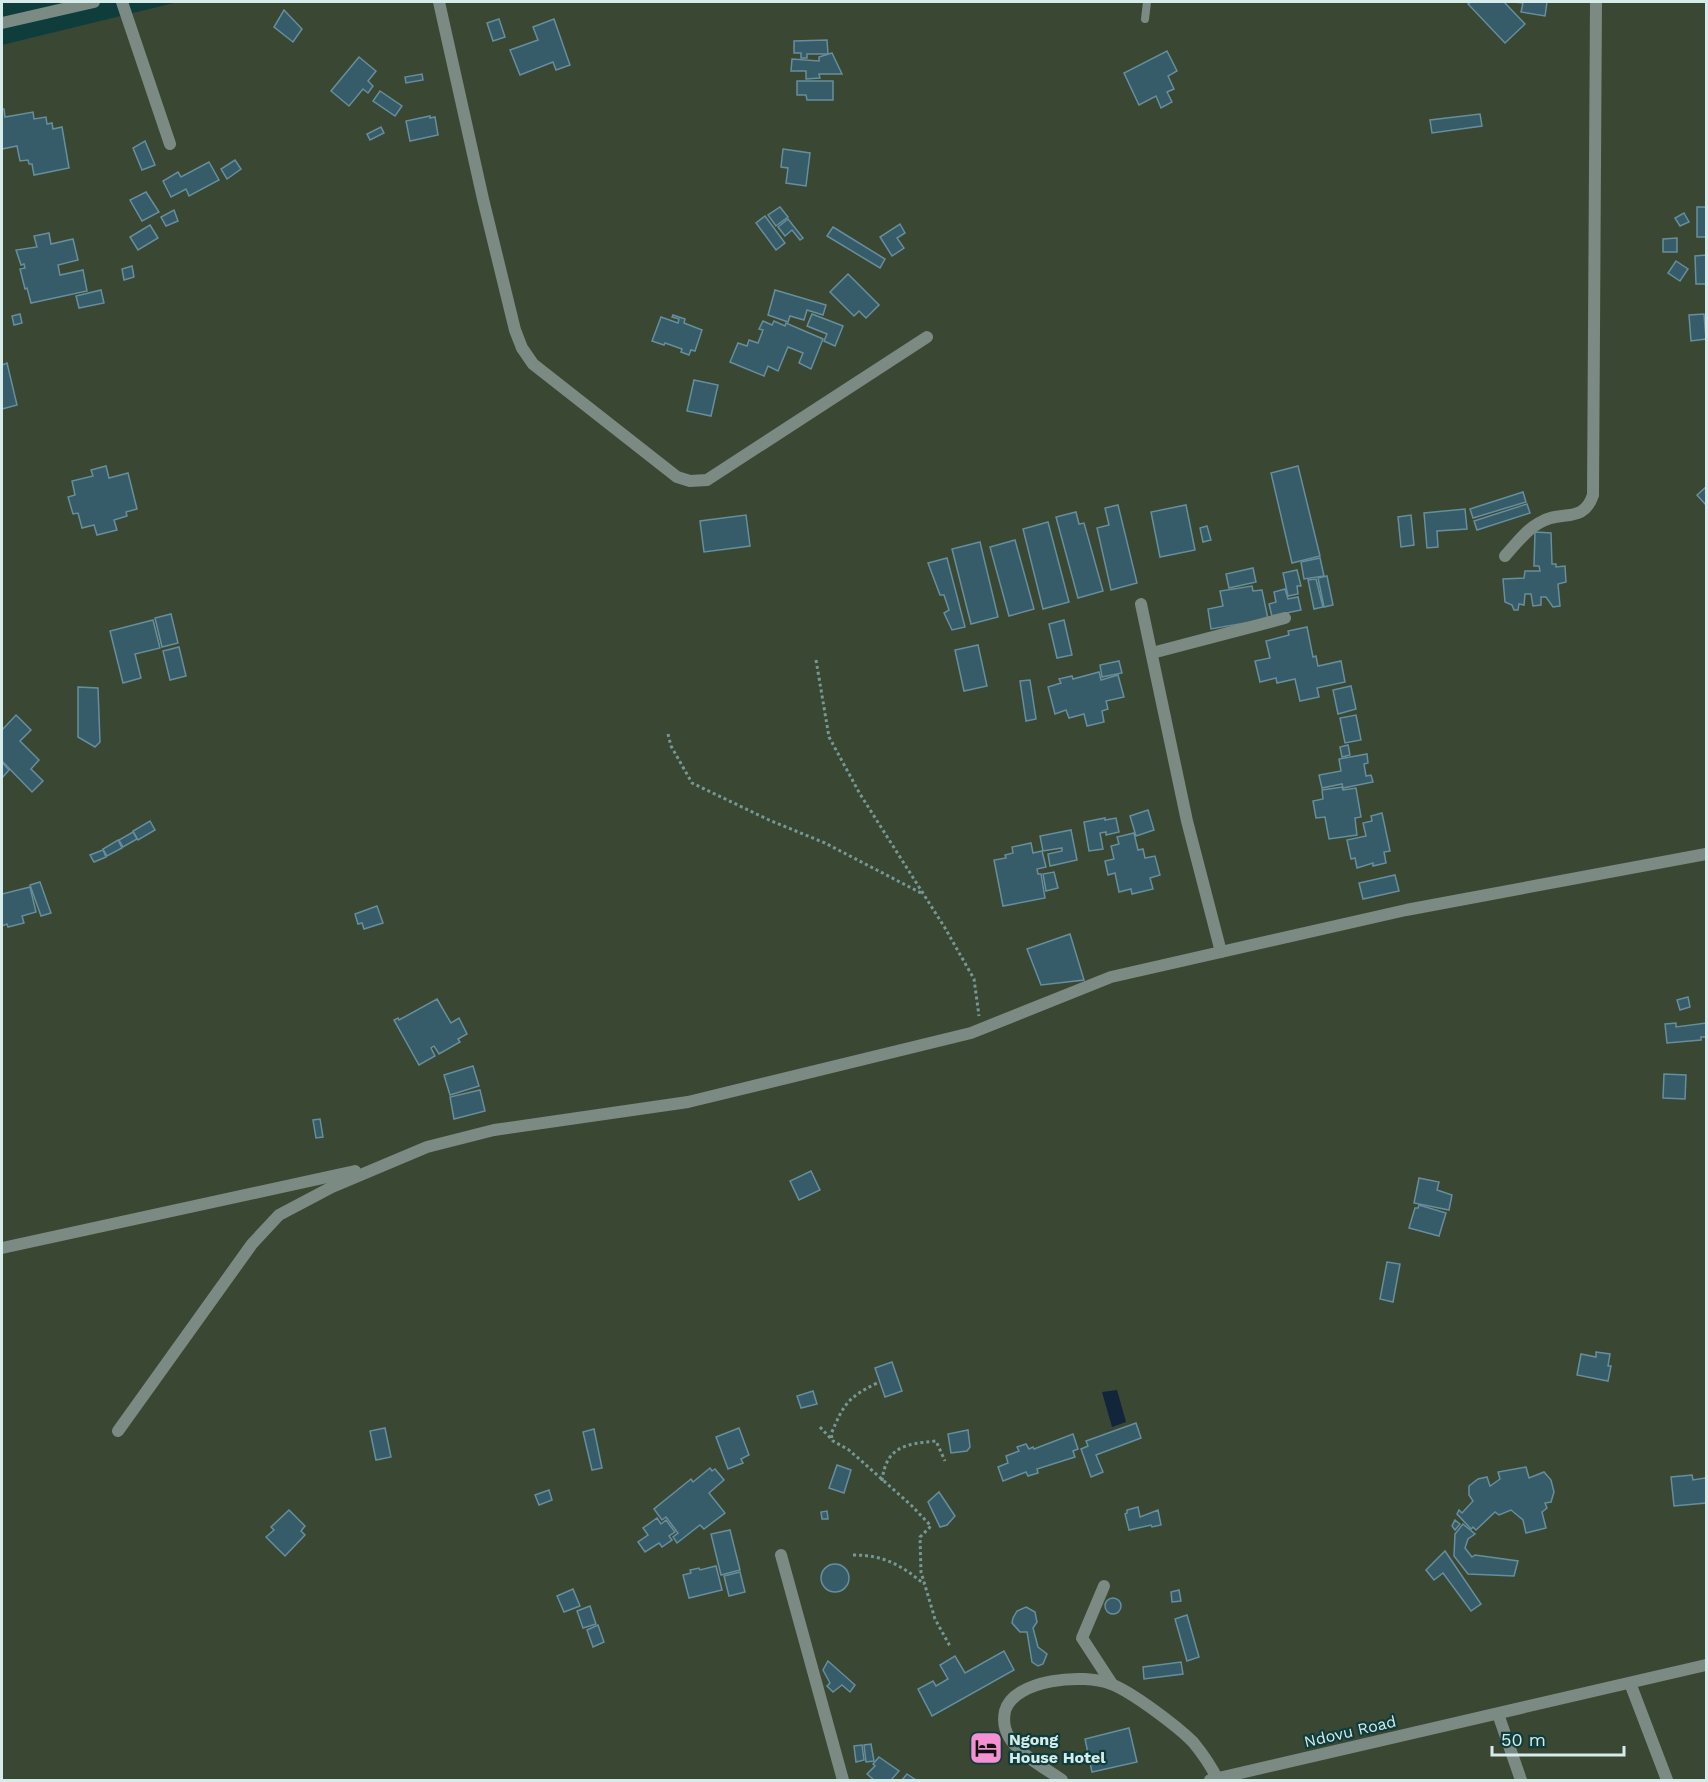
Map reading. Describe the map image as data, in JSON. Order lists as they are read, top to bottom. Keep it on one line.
{"streets":{"street":["Ndovu Road"]},"places":{"hotel":["Ngong House Hotel"]},"scale_bar":"50 m"}
